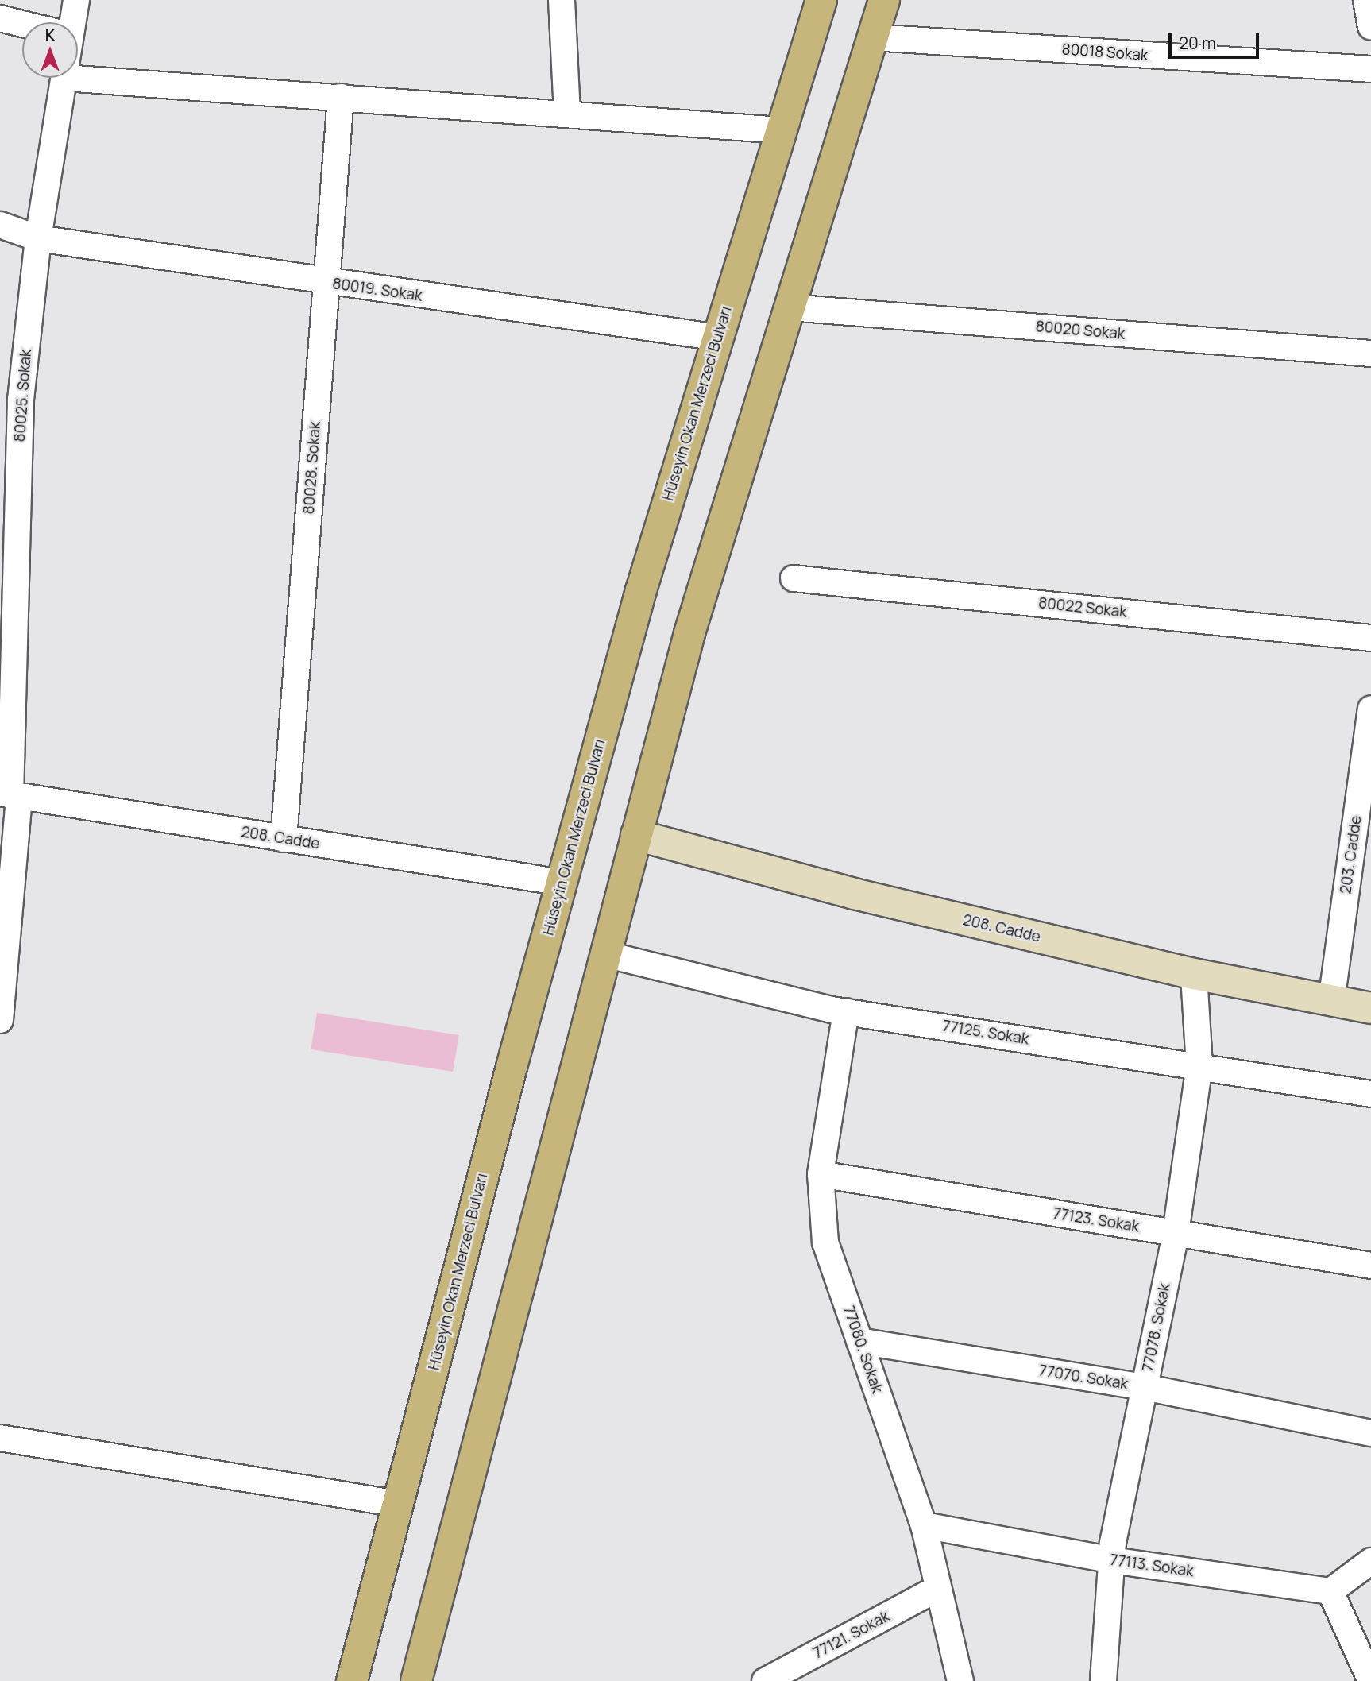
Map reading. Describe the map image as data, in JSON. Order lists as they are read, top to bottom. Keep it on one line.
{"streets":{"main road":["Hüseyin Okan Merzeci Bulvarı"],"street":["80018 Sokak","80019. Sokak","80020 Sokak","80025. Sokak","80028. Sokak","80022 Sokak","208. Cadde","203. Cadde","77125. Sokak","77123. Sokak","77078. Sokak","77080. Sokak","77070. Sokak","77113. Sokak","77121. Sokak"]},"crossings":[["80019. Sokak","80025. Sokak"],["80019. Sokak","Hüseyin Okan Merzeci Bulvarı"],["80019. Sokak","80028. Sokak"],["80025. Sokak","208. Cadde"],["Hüseyin Okan Merzeci Bulvarı","208. Cadde"],["80028. Sokak","208. Cadde"],["208. Cadde","203. Cadde"],["208. Cadde","77078. Sokak"],["77125. Sokak","77078. Sokak"],["77125. Sokak","77080. Sokak"],["77123. Sokak","77078. Sokak"],["77123. Sokak","77080. Sokak"],["77078. Sokak","77070. Sokak"],["77078. Sokak","77113. Sokak"],["77080. Sokak","77070. Sokak"],["77080. Sokak","77113. Sokak"],["77080. Sokak","77121. Sokak"]],"scale_bar":"20 m","north":"top"}
